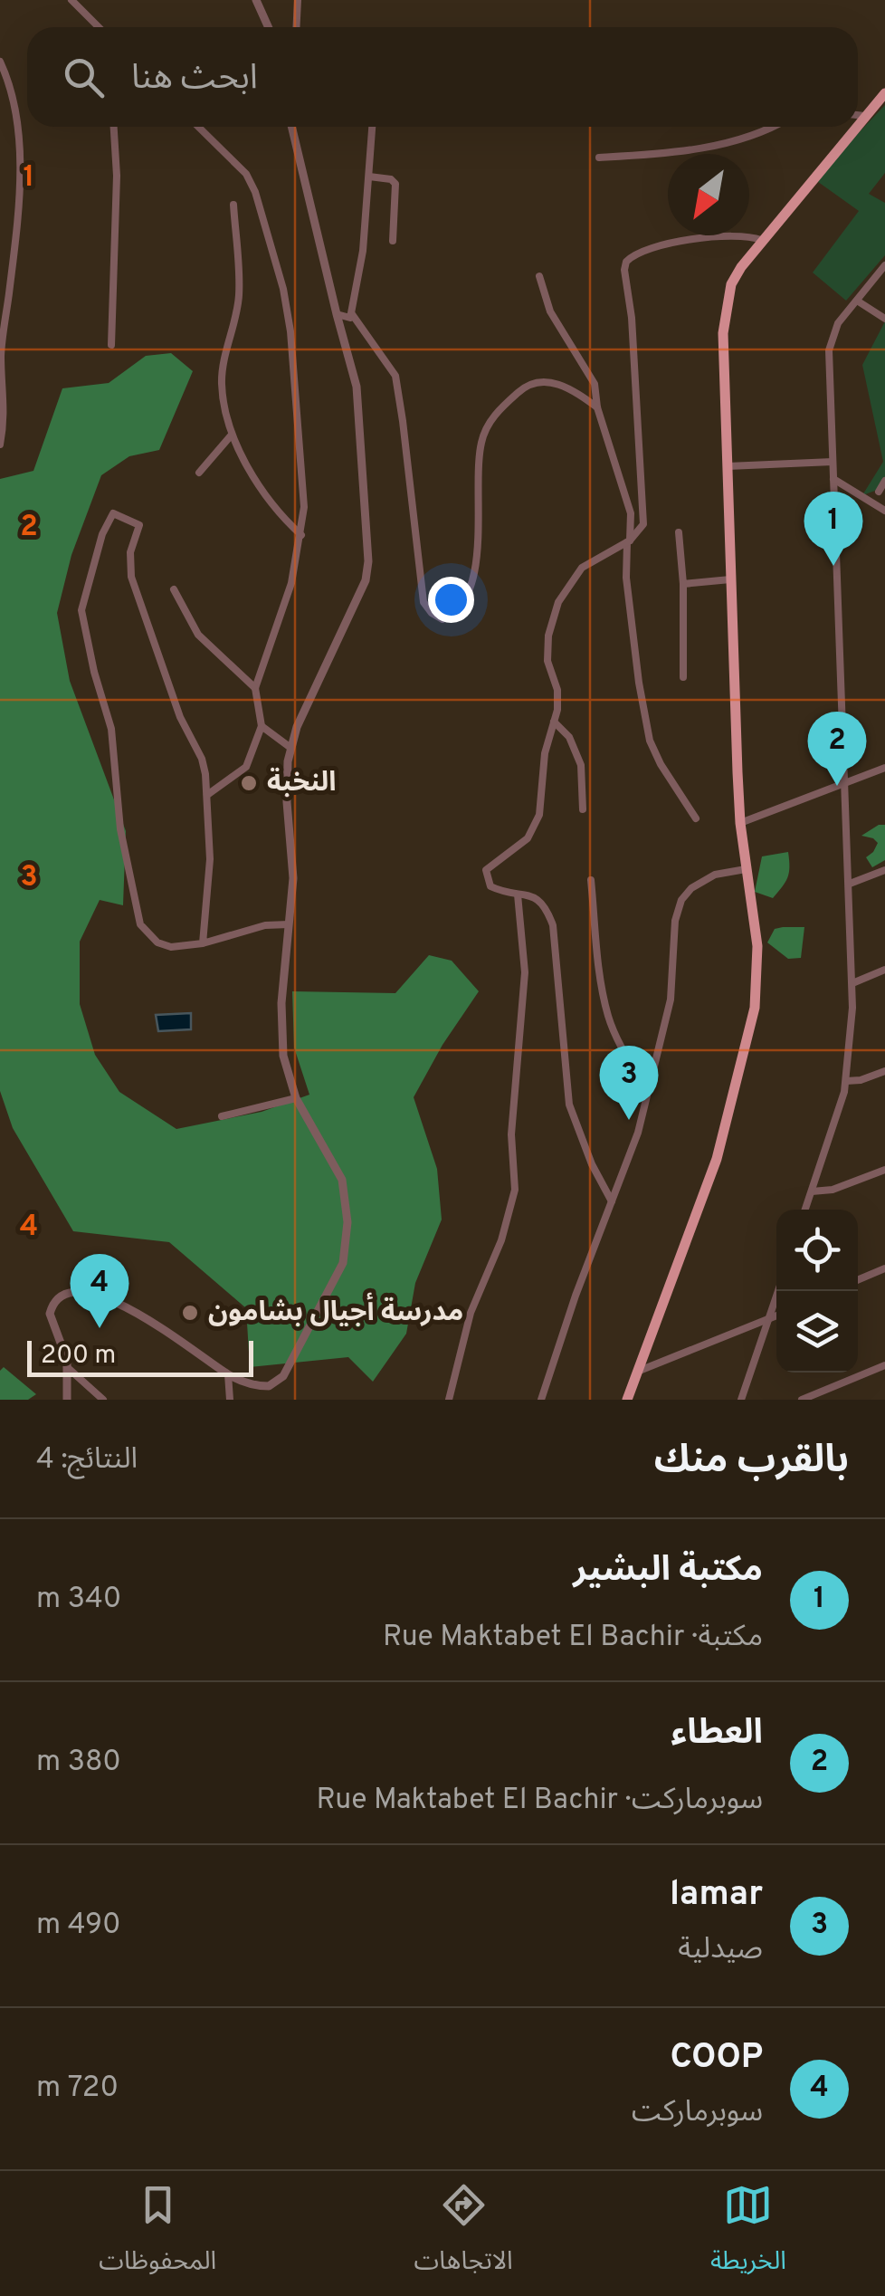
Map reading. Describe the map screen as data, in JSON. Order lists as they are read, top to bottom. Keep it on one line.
{"places":["النخبة","مدرسة أجيال بشامون"],"scale_bar":"200 m","north":"bottom left","page":{"search":"ابحث هنا","pins":["1","2","3","4"],"scale":"200 m","heading":["بالقرب منك","النتائج: 4"],"list":[{"mark":"1","name":"مكتبة البشير","note":"مكتبة · Rue Maktabet El Bachir","value":"340 m"},{"mark":"2","name":"العطاء","note":"سوبرماركت · Rue Maktabet El Bachir","value":"380 m"},{"mark":"3","name":"lamar","note":"صيدلية","value":"490 m"},{"mark":"4","name":"COOP","note":"سوبرماركت","value":"720 m"}],"nav":["الخريطة","الاتجاهات","المحفوظات"]},"grid":{"rows":["1","2","3","4"]}}
